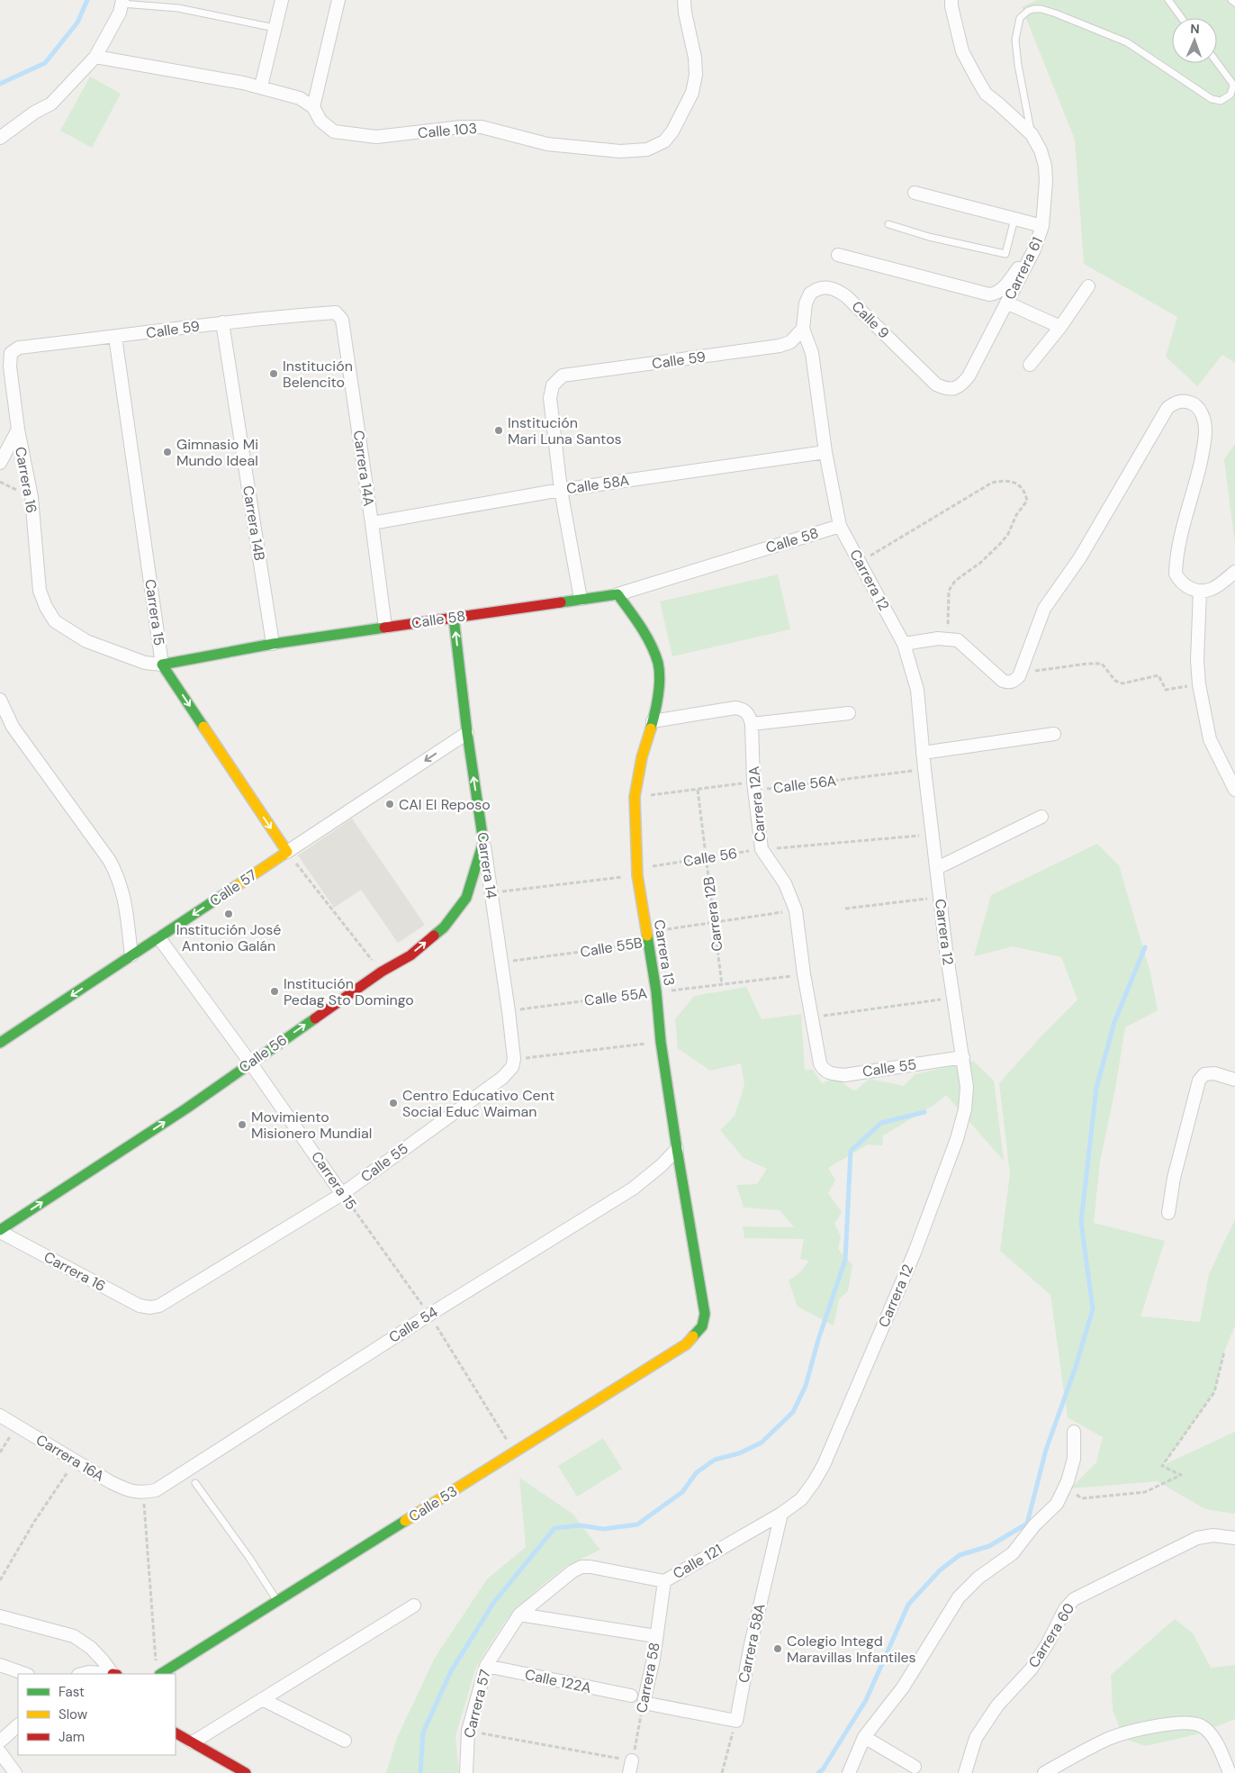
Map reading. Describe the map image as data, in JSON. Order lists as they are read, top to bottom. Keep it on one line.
{"streets":{"street":["Calle 103","Carrera 61","Calle 9","Calle 59","Carrera 14A","Carrera 16","Calle 58A","Carrera 14B","Calle 58","Carrera 12","Carrera 15","Carrera 12A","Calle 56","Carrera 14","Calle 57","Carrera 13","Calle 55","Calle 54","Carrera 16A","Calle 53","Calle 121","Carrera 60","Carrera 58A","Carrera 58","Calle 122A","Carrera 57"],"path":["Calle 56A","Carrera 12B","Calle 55B","Calle 55A"]},"crossings":[["Carrera 61","Calle 9"],["Calle 9","Calle 59"],["Calle 9","Carrera 12"],["Calle 59","Carrera 14A"],["Calle 59","Carrera 16"],["Calle 59","Calle 58A"],["Calle 59","Carrera 14B"],["Calle 59","Carrera 12"],["Calle 59","Carrera 15"],["Carrera 14A","Calle 58A"],["Carrera 14A","Calle 58"],["Carrera 16","Calle 58"],["Carrera 16","Calle 56"],["Carrera 16","Calle 55"],["Calle 58A","Carrera 12"],["Carrera 14B","Calle 58"],["Calle 58","Carrera 12"],["Calle 58","Carrera 15"],["Calle 58","Carrera 14"],["Calle 58","Carrera 13"],["Carrera 12","Calle 56A"],["Carrera 12","Calle 56"],["Carrera 12","Calle 55"],["Carrera 12","Calle 121"],["Carrera 12","Carrera 58A"],["Carrera 15","Calle 56"],["Carrera 15","Calle 57"],["Carrera 15","Calle 55"],["Carrera 15","Calle 54"],["Carrera 15","Calle 53"],["Calle 56A","Carrera 12A"],["Calle 56A","Carrera 12B"],["Calle 56A","Carrera 13"],["Carrera 12A","Calle 56"],["Carrera 12A","Calle 55B"],["Carrera 12A","Calle 55A"],["Carrera 12A","Calle 55"],["Calle 56","Carrera 14"],["Calle 56","Carrera 12B"],["Calle 56","Carrera 13"],["Carrera 14","Calle 57"],["Carrera 14","Calle 55B"],["Carrera 14","Calle 55A"],["Carrera 14","Calle 55"],["Carrera 12B","Calle 55B"],["Carrera 12B","Calle 55A"],["Calle 55B","Carrera 13"],["Carrera 13","Calle 55A"],["Carrera 13","Calle 54"],["Carrera 13","Calle 53"],["Calle 54","Carrera 16A"],["Calle 121","Carrera 58A"],["Calle 121","Carrera 58"],["Calle 121","Carrera 57"],["Calle 122A","Carrera 57"]],"one_way":["Calle 56","Carrera 14","Calle 57"],"places":["Institución Belencito","Institución Mari Luna Santos","Gimnasio Mi Mundo Ideal","CAI El Reposo","Institución José Antonio Galán","Institución Pedag Sto Domingo","Centro Educativo Cent Social Educ Waiman","Movimiento Misionero Mundial","Colegio Integd Maravillas Infantiles"],"legend":["Fast","Slow","Jam"],"north":"top"}
